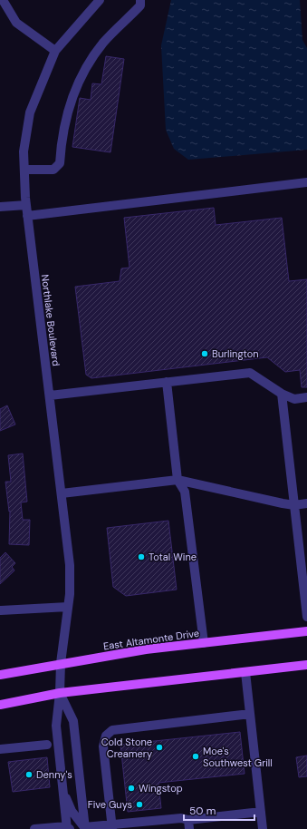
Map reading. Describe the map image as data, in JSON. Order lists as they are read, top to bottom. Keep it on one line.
{"streets":{"main road":["East Altamonte Drive"],"street":["Northlake Boulevard"]},"crossings":[["Northlake Boulevard","East Altamonte Drive"]],"places":["Burlington","Total Wine","Cold Stone Creamery","Moe's Southwest Grill","Denny's","Wingstop","Five Guys"],"scale_bar":"50 m"}
